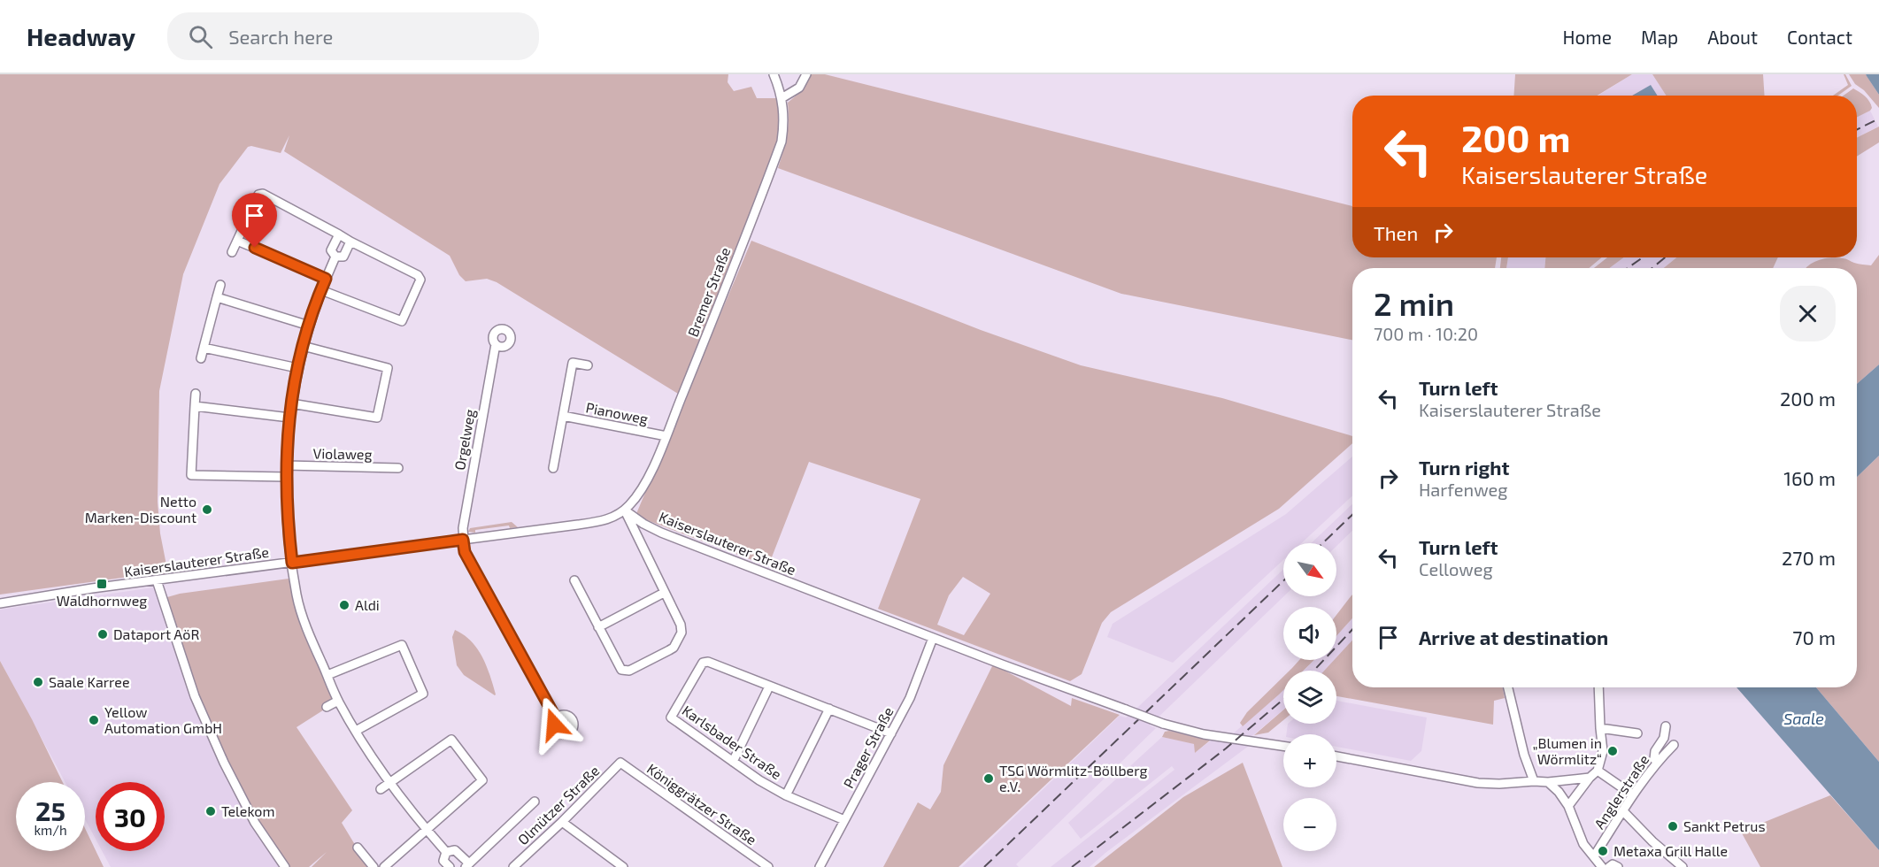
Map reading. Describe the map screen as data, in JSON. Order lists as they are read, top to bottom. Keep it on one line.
{"streets":{"street":["Bremer Straße","Pianoweg","Orgelweg","Violaweg","Kaiserslauterer Straße","Karlsbader Straße","Prager Straße","Anglerstraße","Königgrätzer Straße","Olmützer Straße"]},"crossings":[["Bremer Straße","Pianoweg"],["Bremer Straße","Kaiserslauterer Straße"],["Orgelweg","Kaiserslauterer Straße"],["Kaiserslauterer Straße","Prager Straße"],["Karlsbader Straße","Prager Straße"],["Königgrätzer Straße","Olmützer Straße"]],"water":["Saale"],"places":{"other":["Netto Marken-Discount","Aldi","Dataport AöR","Saale Karree","Yellow Automation GmbH","„Blumen in Wörmlitz“","TSG Wörmlitz-Böllberg e.V.","Telekom","Sankt Petrus","Metaxa Grill Halle"],"transit":["Waldhornweg"]},"north":"bottom right","page":{"header":"Headway","search":"Search here","nav":["Home","Map","About","Contact"],"turn":["200 m","Kaiserslauterer Straße"],"then":"Then","heading":["2 min","700 m · 10:20"],"list":[{"name":"Turn left","note":"Kaiserslauterer Straße","value":"200 m"},{"name":"Turn right","note":"Harfenweg","value":"160 m"},{"name":"Turn left","note":"Celloweg","value":"270 m"},{"name":"Arrive at destination","value":"70 m"}],"map_buttons":["+","−"],"speed":"25 km/h","limit":"30"}}
